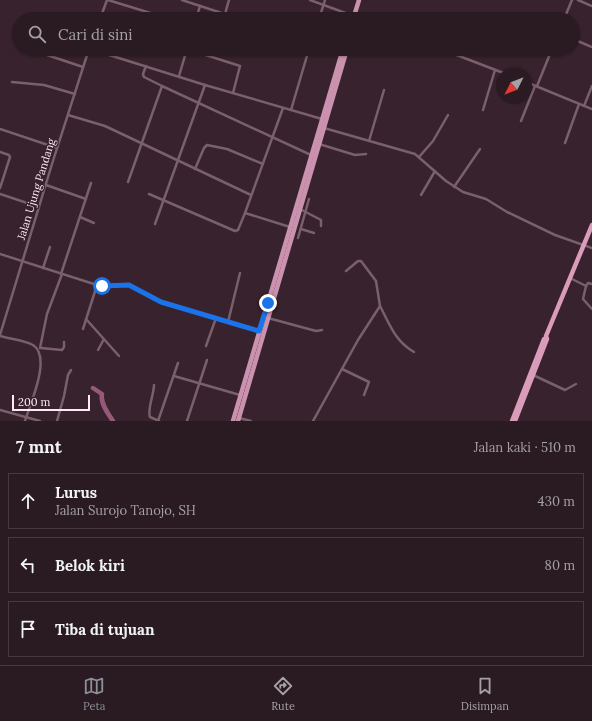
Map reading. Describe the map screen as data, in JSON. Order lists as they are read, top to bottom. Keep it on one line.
{"streets":{"street":["Jalan Ujung Pandang"]},"scale_bar":"200 m","north":"bottom left","page":{"search":"Cari di sini","scale":"200 m","heading":["7 mnt","Jalan kaki · 510 m"],"list":[["Lurus","Jalan Surojo Tanojo, SH","430 m"],["Belok kiri","80 m"],"Tiba di tujuan"],"nav":["Peta","Rute","Disimpan"]}}
